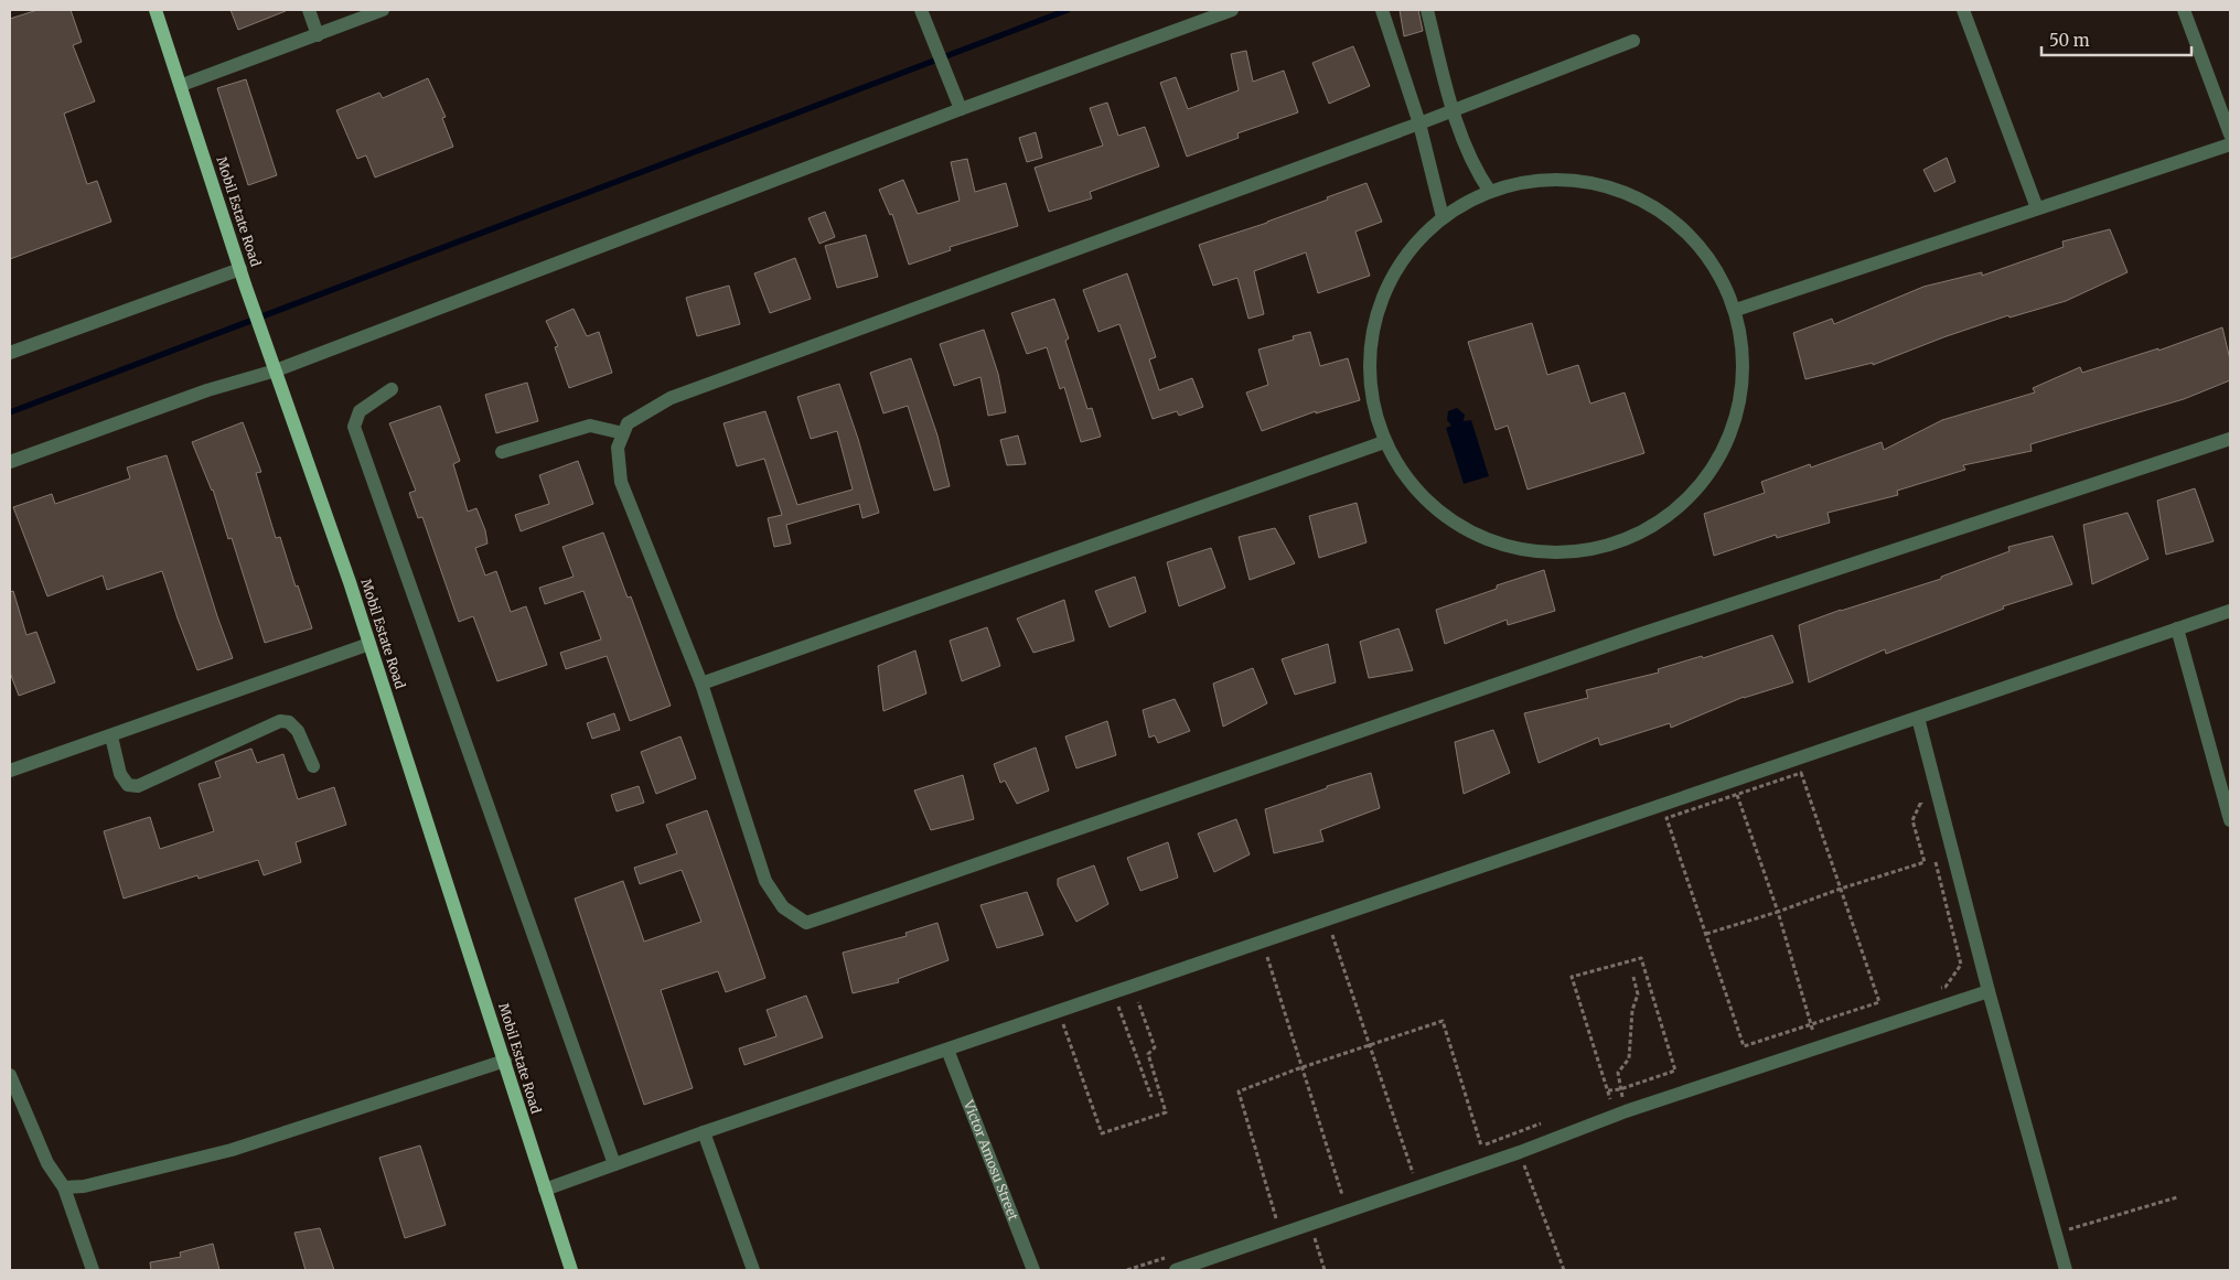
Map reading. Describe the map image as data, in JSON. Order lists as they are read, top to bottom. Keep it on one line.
{"streets":{"main road":["Mobil Estate Road"],"street":["Victor Amosu Street"]},"scale_bar":"50 m"}
